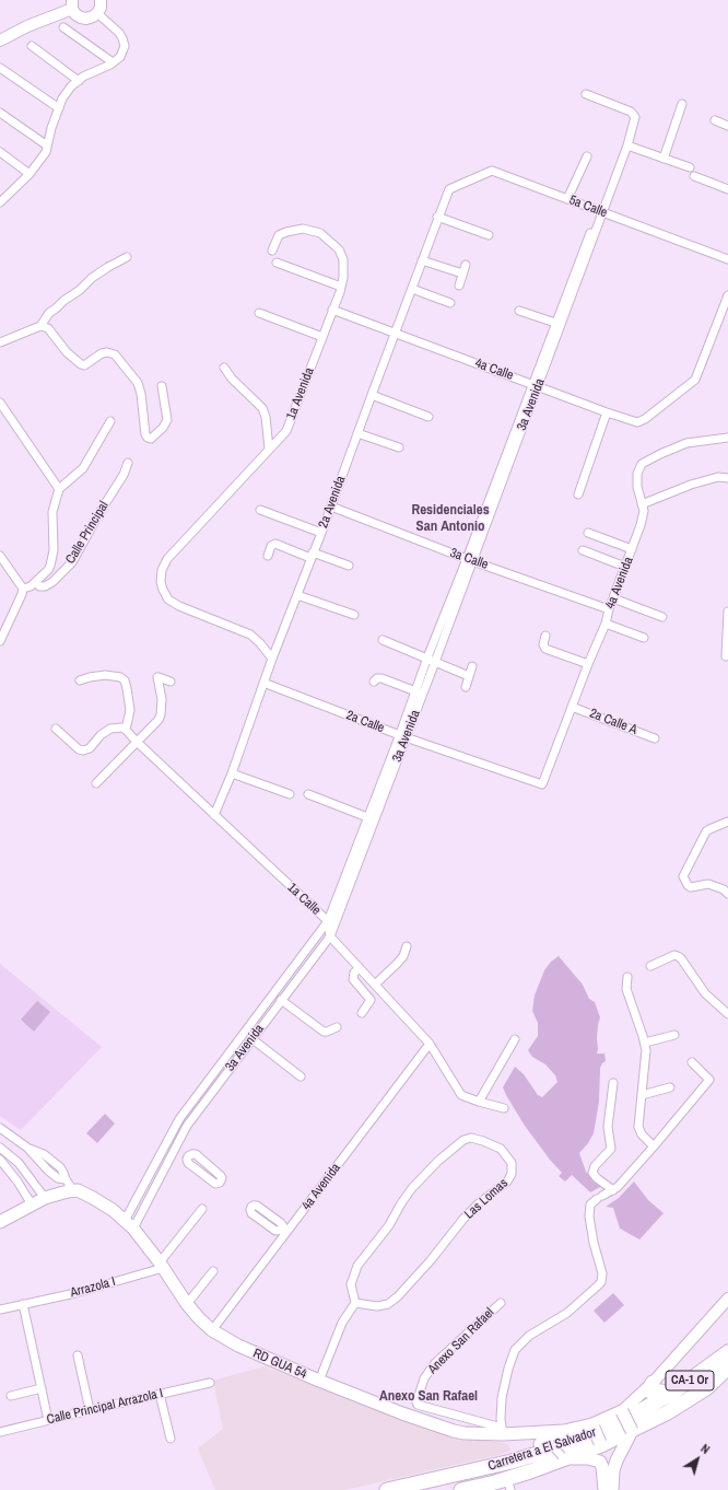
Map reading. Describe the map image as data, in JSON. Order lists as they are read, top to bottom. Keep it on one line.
{"streets":{"highway":["CA-1 Or","Carretera a El Salvador"],"main road":["RD GUA 54"],"street":["5a Calle","4a Calle","1a Avenida","3a Avenida","2a Avenida","Calle Principal","3a Calle","4a Avenida","2a Calle","2a Calle A","1a Calle","Las Lomas","Arrazola I","Anexo San Rafael","Calle Principal Arrazola I"]},"crossings":[["5a Calle","3a Avenida"],["5a Calle","2a Avenida"],["4a Calle","1a Avenida"],["4a Calle","3a Avenida"],["4a Calle","2a Avenida"],["1a Avenida","2a Avenida"],["3a Avenida","3a Calle"],["3a Avenida","2a Calle"],["3a Avenida","1a Calle"],["3a Avenida","RD GUA 54"],["2a Avenida","3a Calle"],["2a Avenida","2a Calle"],["2a Avenida","1a Calle"],["3a Calle","4a Avenida"],["4a Avenida","2a Calle"],["4a Avenida","2a Calle A"],["4a Avenida","RD GUA 54"],["Arrazola I","RD GUA 54"],["Anexo San Rafael","RD GUA 54"]],"districts":["Residenciales San Antonio","Anexo San Rafael"],"north":"top right"}
